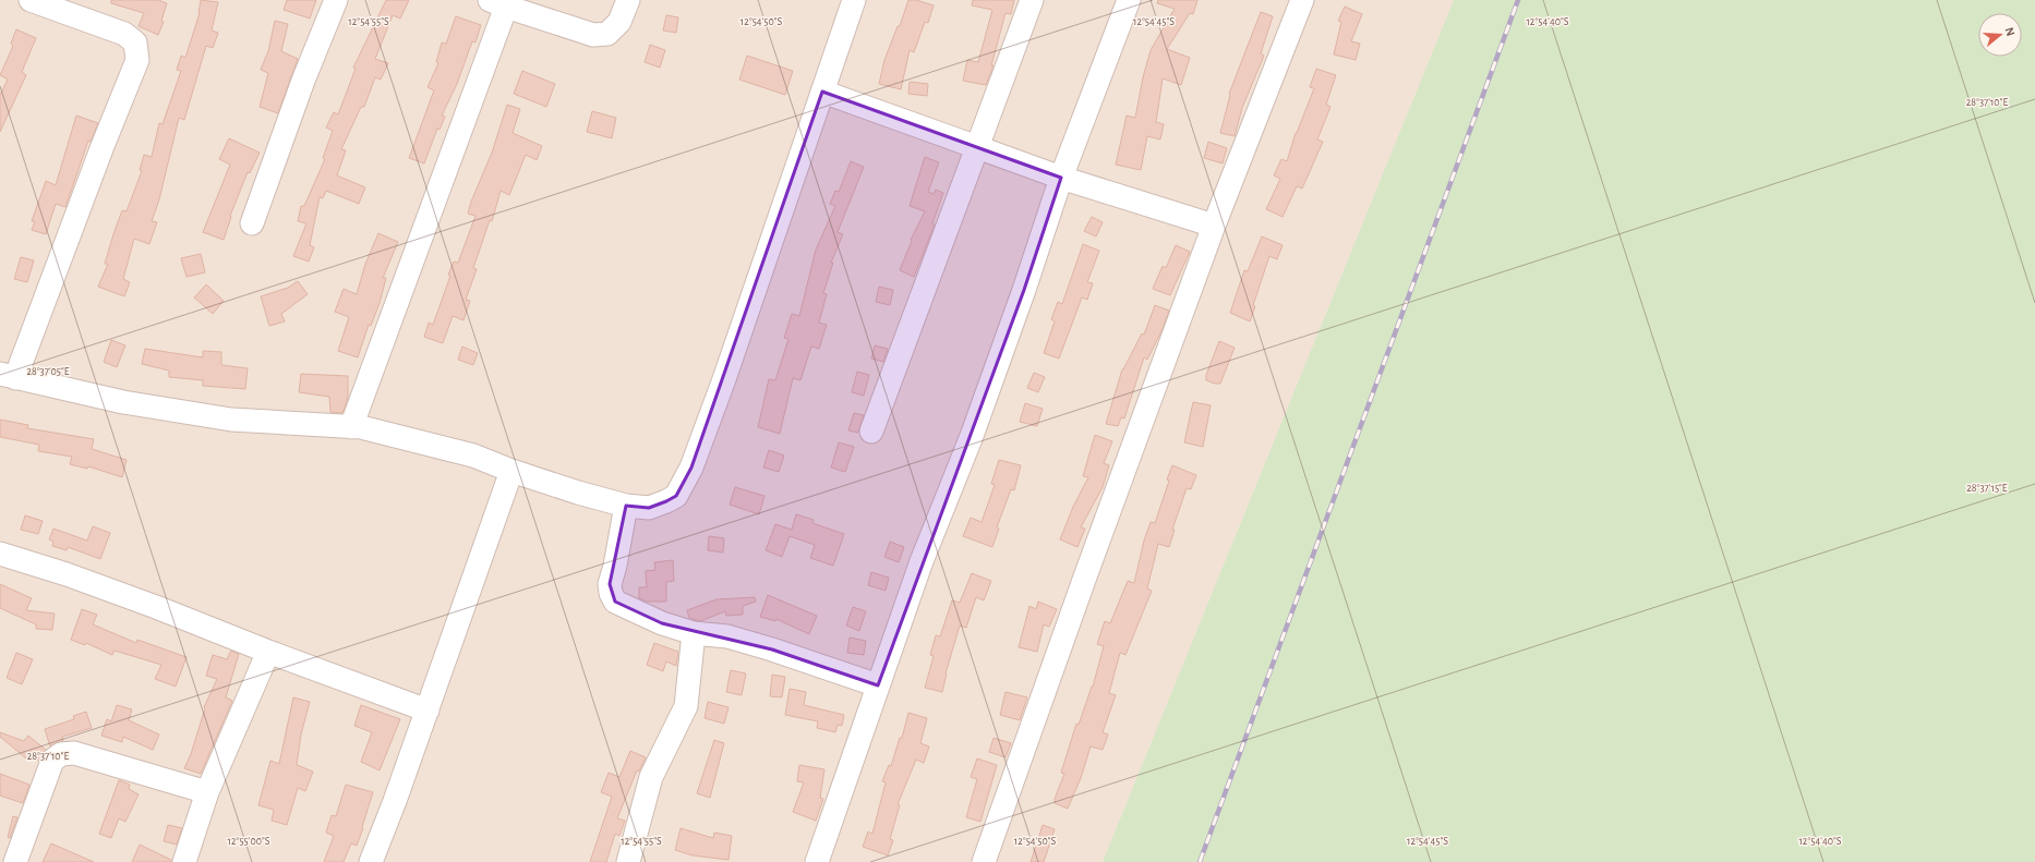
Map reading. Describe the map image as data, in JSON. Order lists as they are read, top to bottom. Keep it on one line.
{"north":"right","coordinates":["12°54'55\"S","12°54'50\"S","12°54'45\"S","12°54'40\"S","28°37'10\"E","28°37'05\"E","28°37'15\"E","12°55'00\"S"]}
